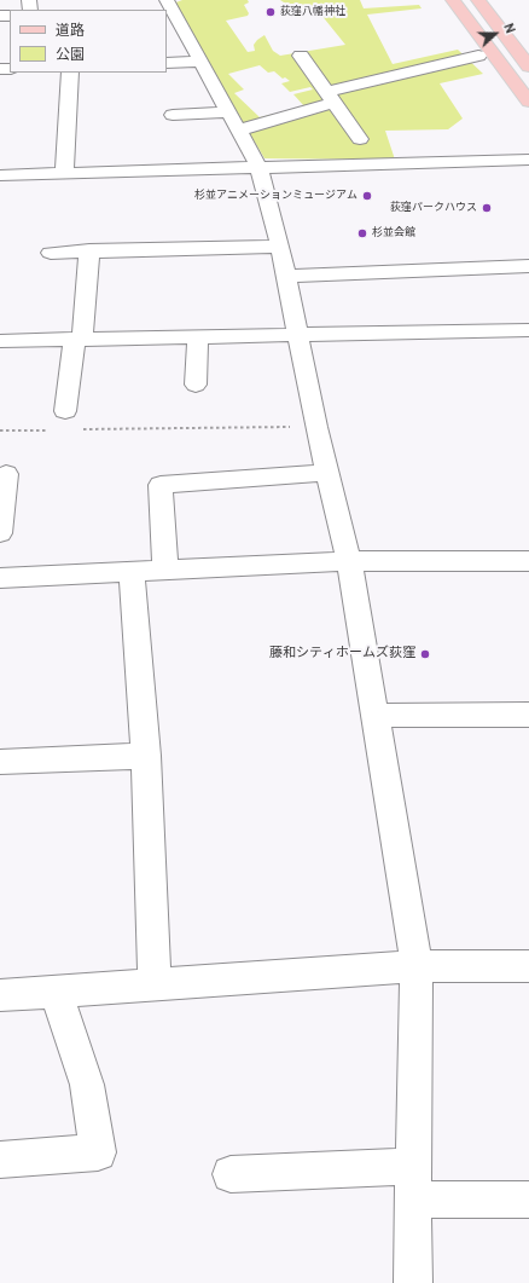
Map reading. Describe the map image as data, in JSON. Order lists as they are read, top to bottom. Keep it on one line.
{"places":["荻窪八幡神社","杉並アニメーションミュージアム","荻窪パークハウス","杉並会館","藤和シティホームズ荻窪"],"legend":["道路","公園"],"north":"right"}
